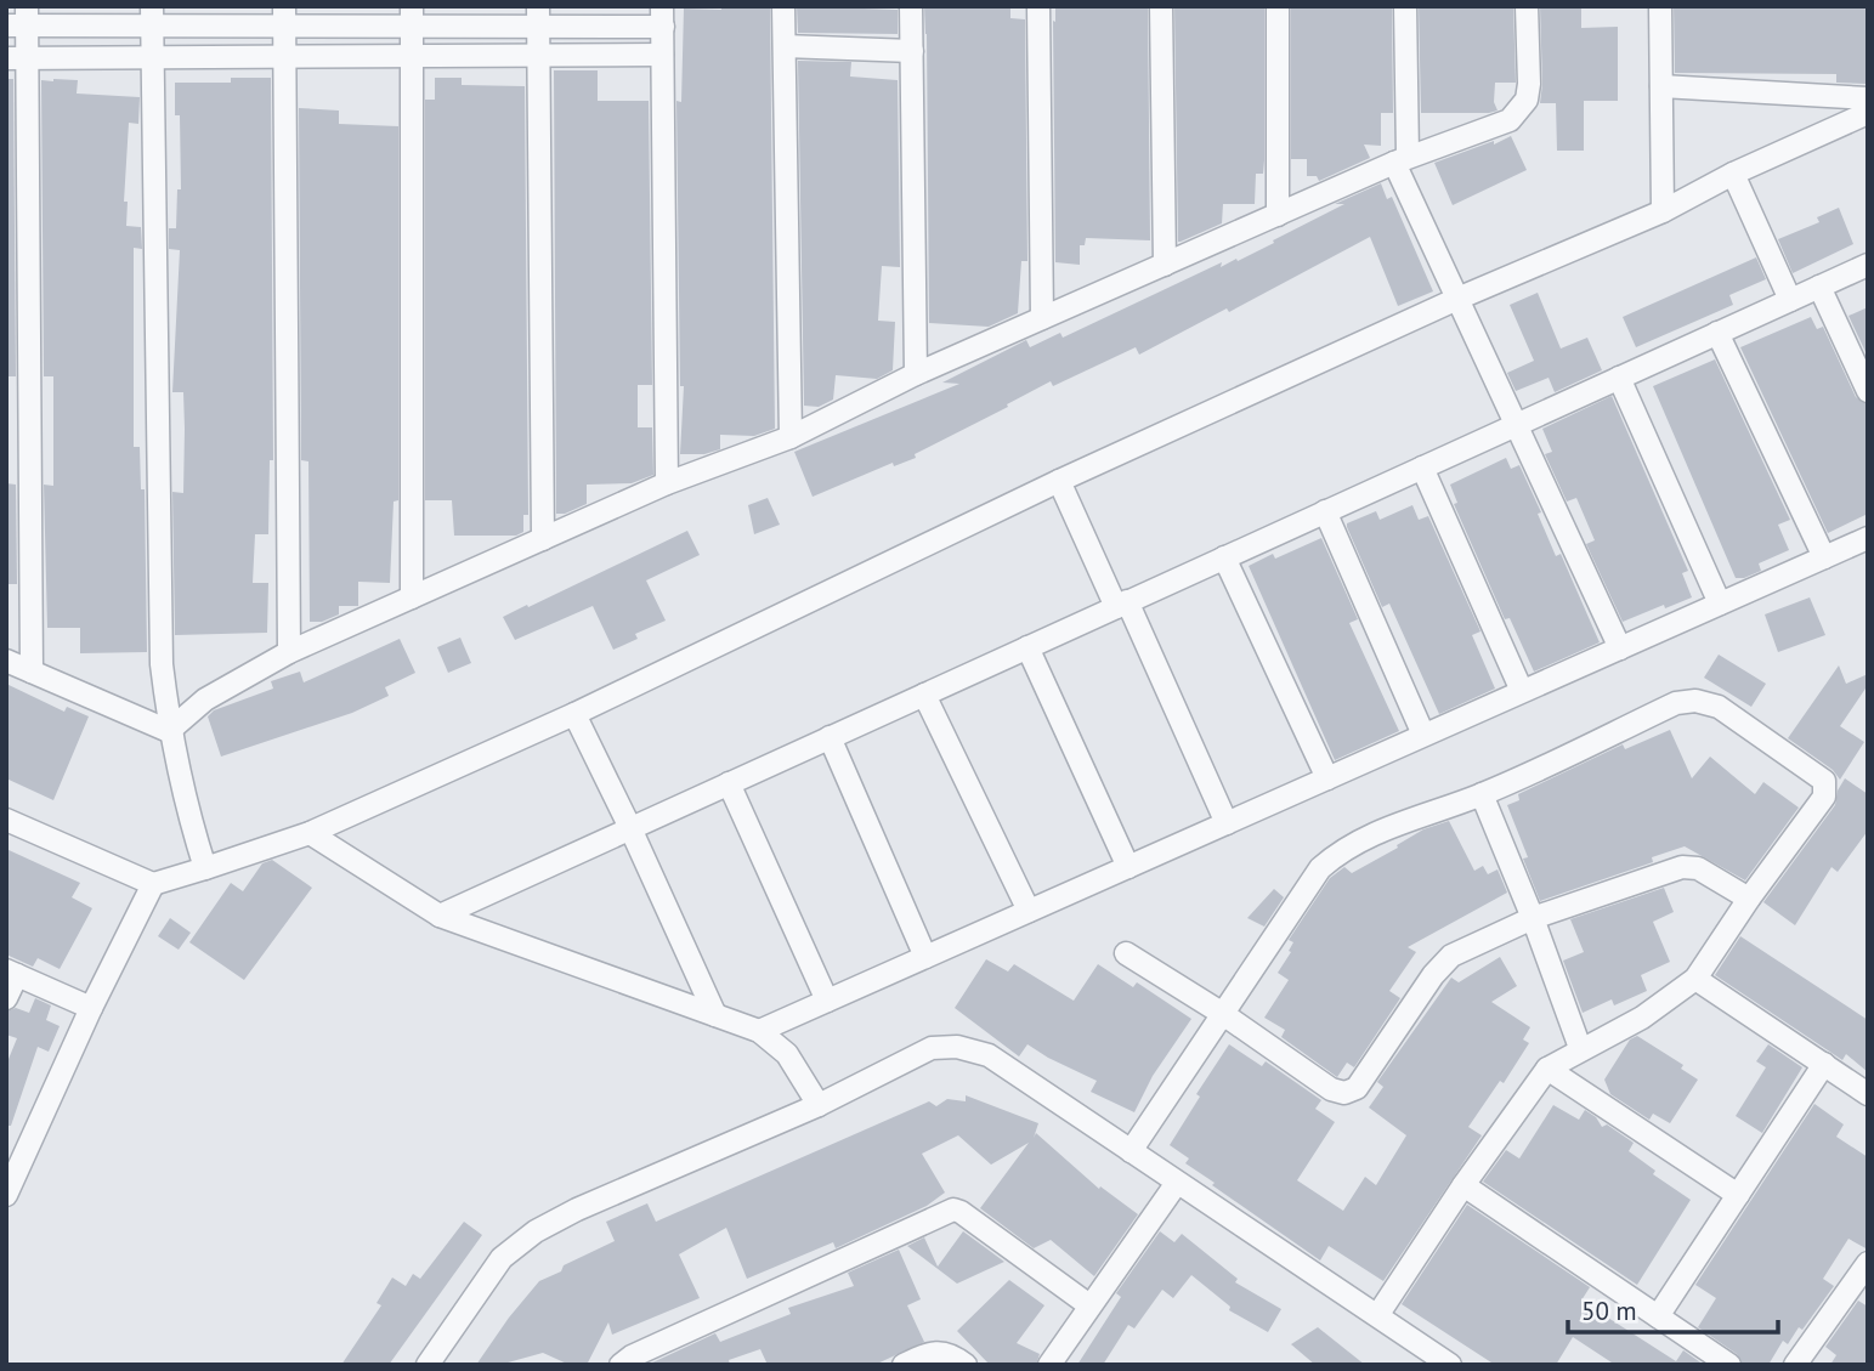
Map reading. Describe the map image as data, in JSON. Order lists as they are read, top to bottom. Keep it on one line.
{"scale_bar":"50 m"}
